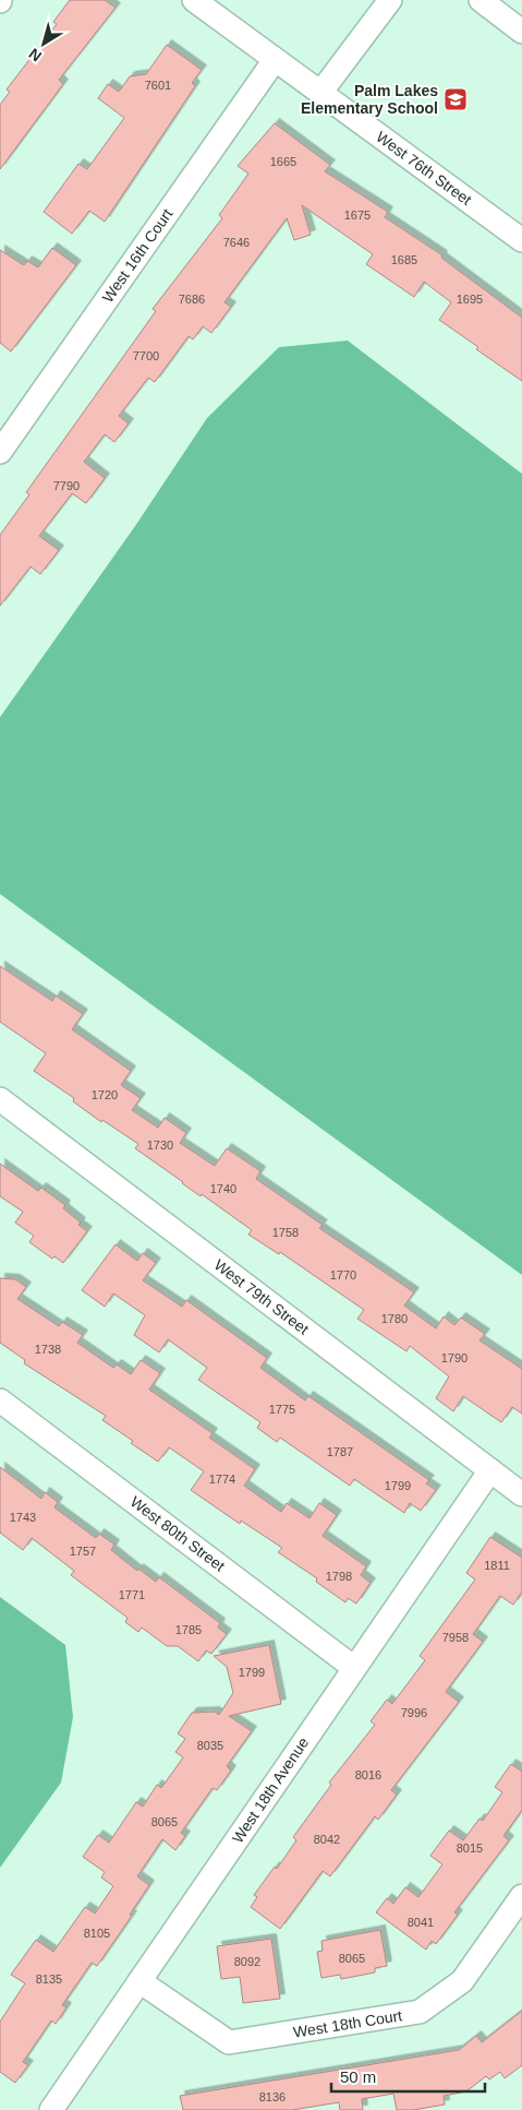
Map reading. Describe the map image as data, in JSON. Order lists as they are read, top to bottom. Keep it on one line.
{"streets":{"street":["West 76th Street","West 16th Court","West 79th Street","West 80th Street","West 18th Avenue","West 18th Court"]},"crossings":[["West 76th Street","West 16th Court"],["West 79th Street","West 18th Avenue"],["West 80th Street","West 18th Avenue"],["West 18th Avenue","West 18th Court"]],"places":{"school or university":["Palm Lakes Elementary School"]},"house_numbers":["7601","1665","1675","7646","1685","7686","1695","7700","7790","1720","1730","1740","1758","1770","1780","1738","1790","1775","1787","1774","1799","1743","1757","1811","1798","1771","1785","7958","1799","7996","8035","8016","8065","8042","8015","8041","8105","8065","8092","8135","8136"],"scale_bar":"50 m","north":"bottom left"}
